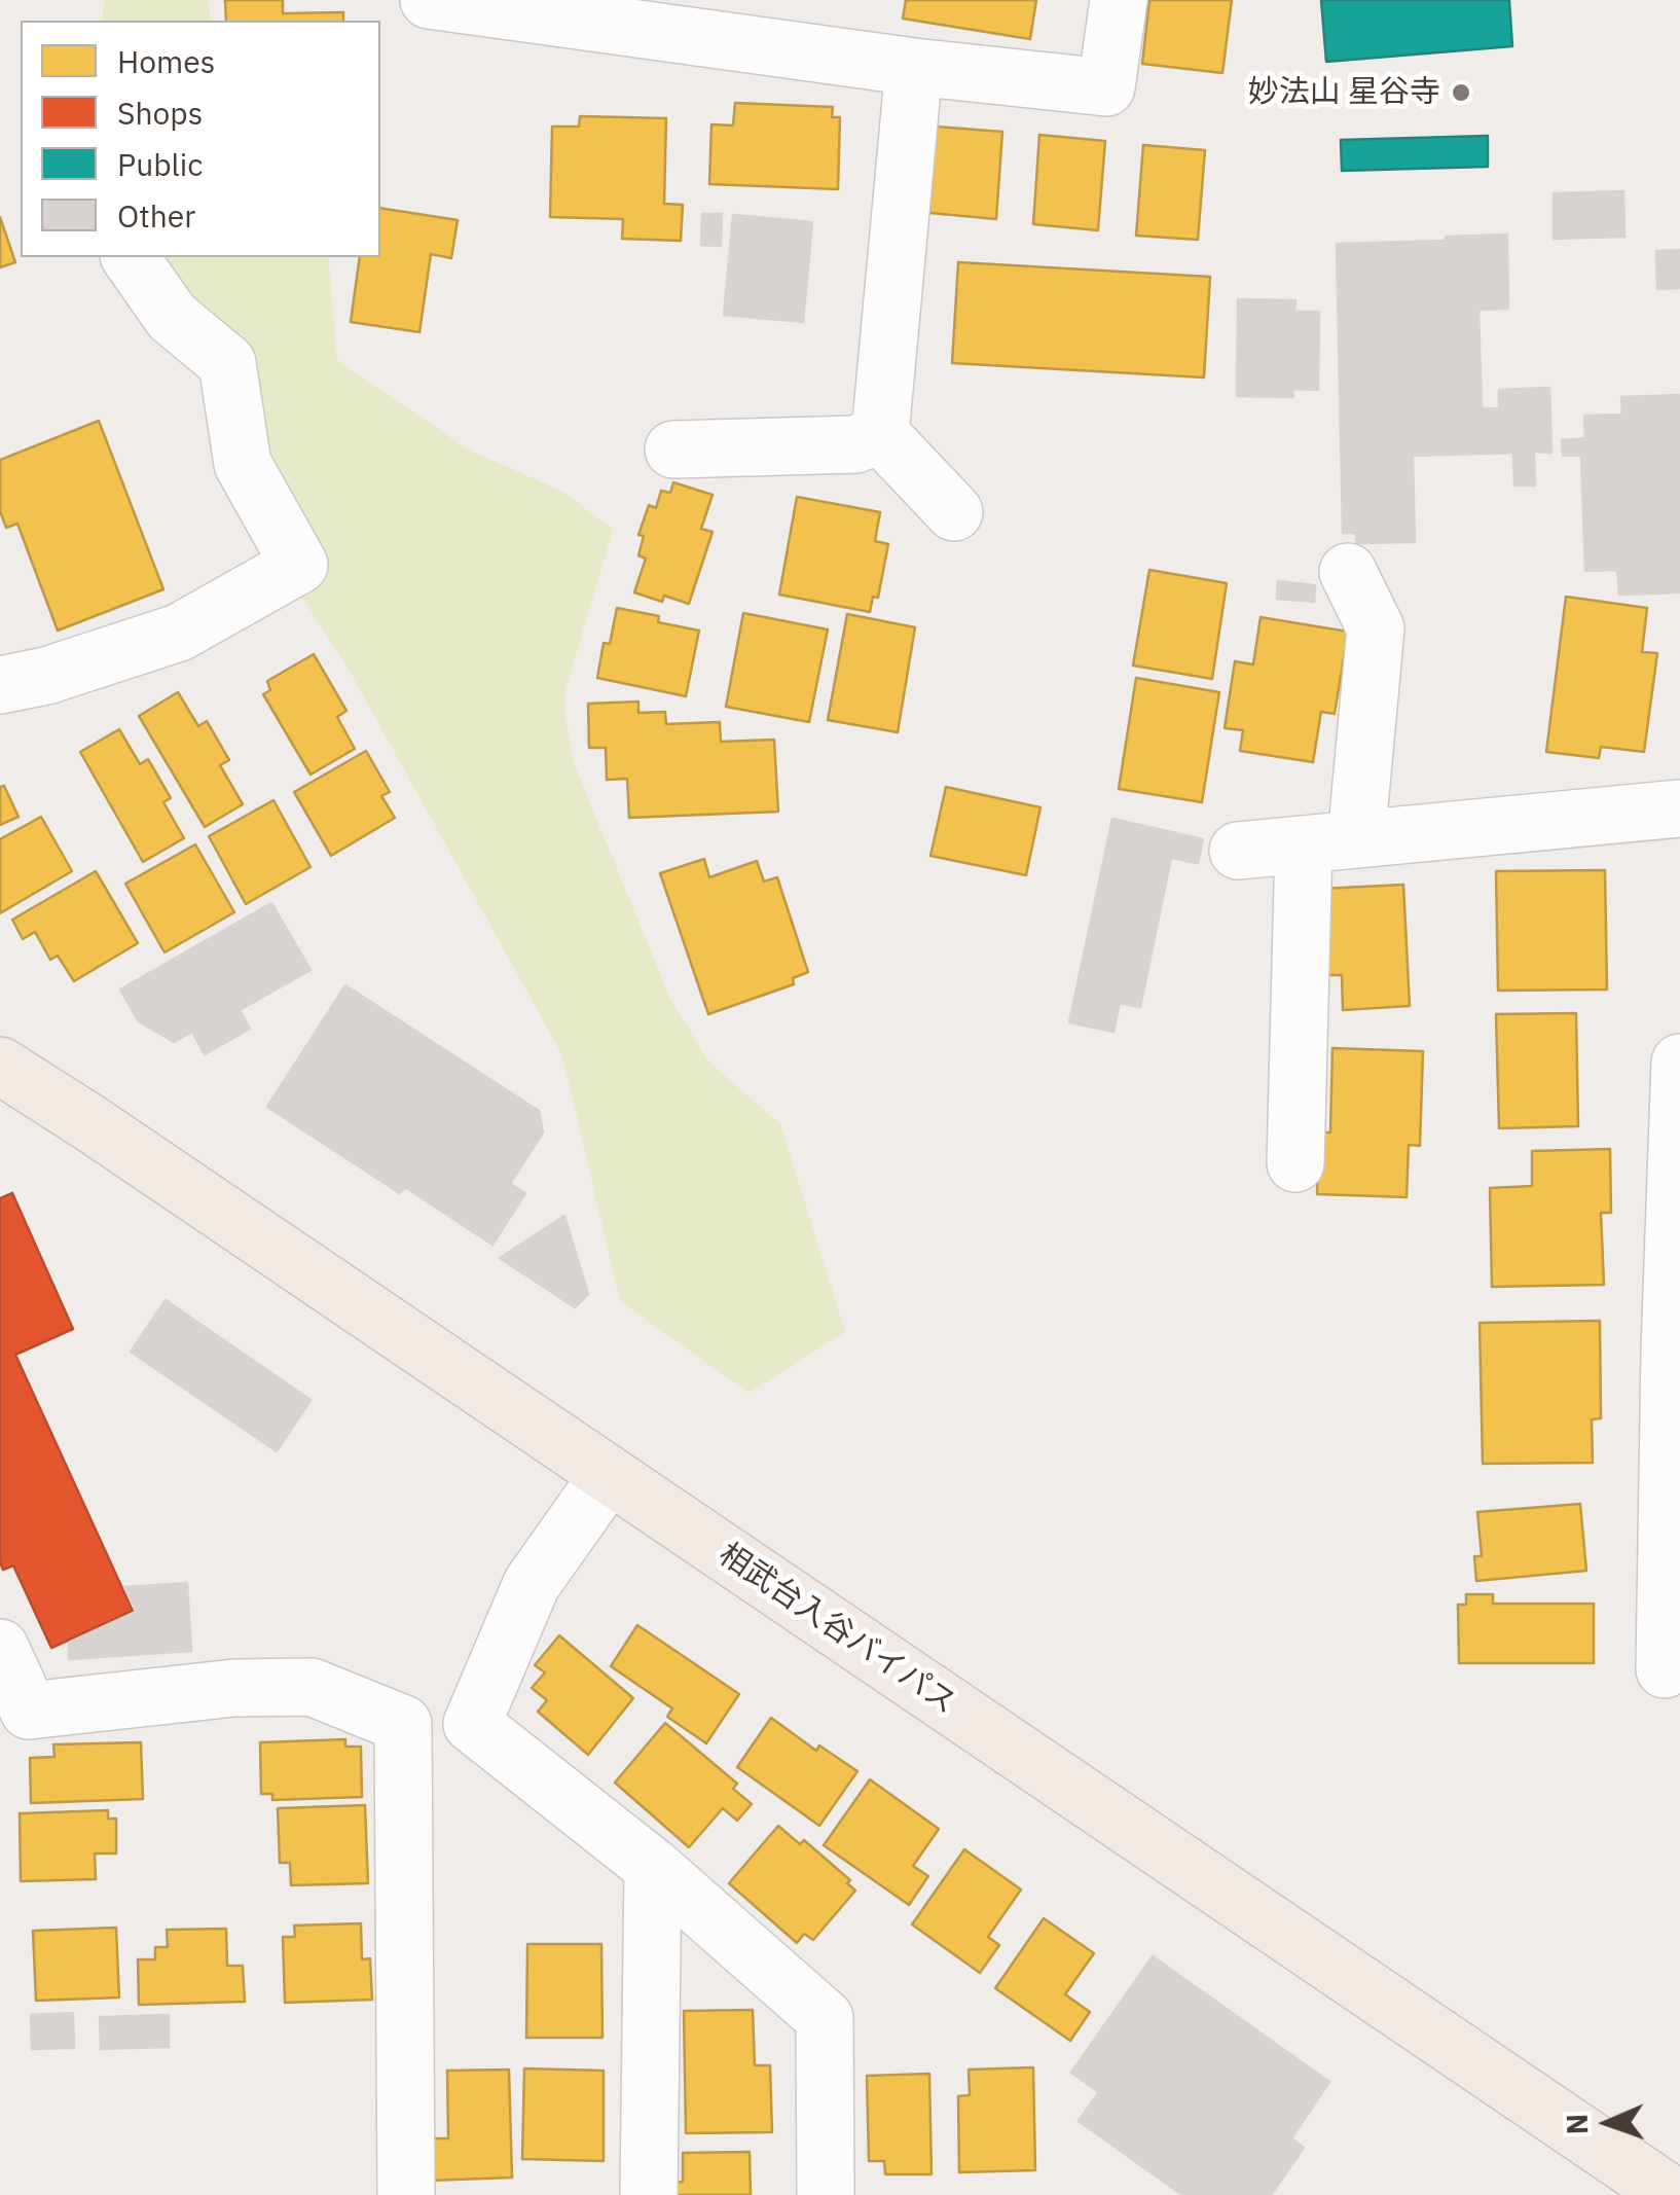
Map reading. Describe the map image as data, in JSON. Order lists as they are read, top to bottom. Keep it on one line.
{"streets":{"main road":["相武台入谷バイパス"]},"places":["妙法山 星谷寺"],"legend":["Homes","Shops","Public","Other"],"north":"left"}
